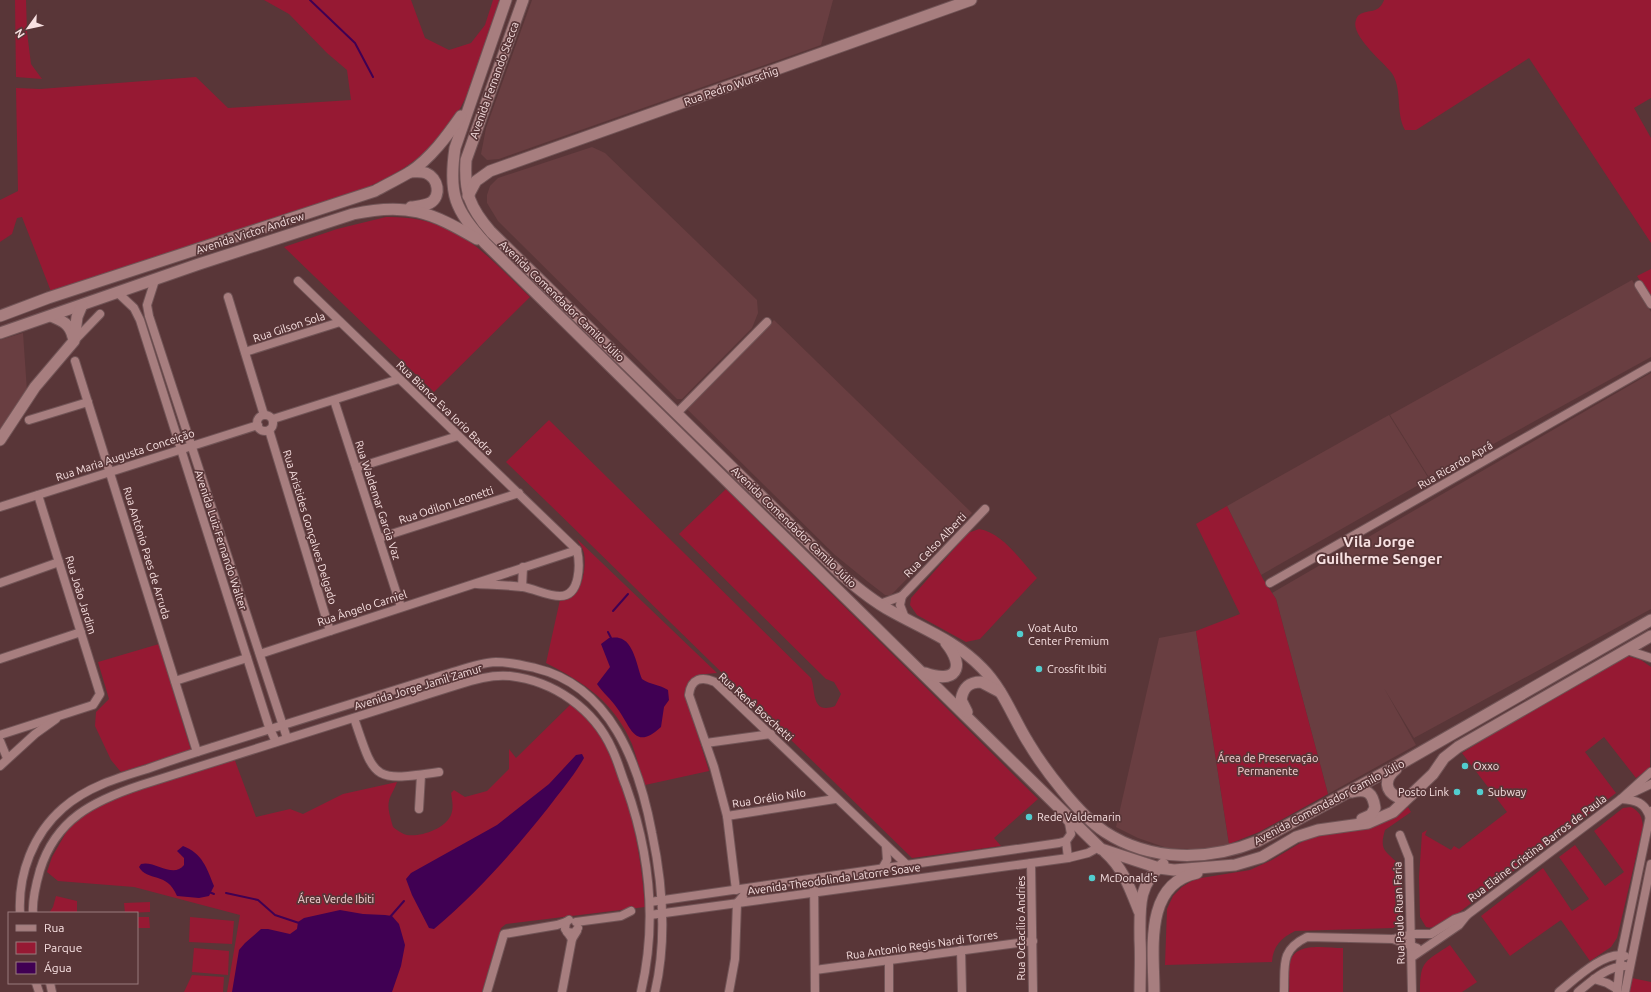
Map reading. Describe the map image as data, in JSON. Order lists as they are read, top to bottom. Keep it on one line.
{"streets":{"main road":["Avenida Fernando Stecca","Rua Pedro Wurschig","Avenida Victor Andrew","Avenida Comendador Camilo Júlio"],"street":["Rua Gilson Sola","Rua Bianca Eva Iorio Badra","Rua Maria Augusta Conceição","Rua Ricardo Aprá","Rua Waldemar Garcia Vaz","Rua Odilon Leonetti","Rua Aristides Gonçalves Delgado","Avenida Luiz Fernando Walter","Rua Celso Alberti","Rua Antônio Paes de Arruda","Rua João Jardim","Rua Ângelo Carniel","Avenida Jorge Jamil Zamur","Rua Renê Boschetti","Rua Orélio Nilo","Rua Elaine Cristina Barros de Paula","Avenida Theodolinda Latorre Soave","Rua Paulo Ruan Faria","Rua Octacílio Andries","Rua Antonio Regis Nardi Torres"]},"crossings":[["Avenida Fernando Stecca","Avenida Victor Andrew"],["Avenida Fernando Stecca","Avenida Comendador Camilo Júlio"],["Rua Pedro Wurschig","Avenida Comendador Camilo Júlio"],["Avenida Victor Andrew","Avenida Comendador Camilo Júlio"],["Avenida Victor Andrew","Avenida Luiz Fernando Walter"],["Avenida Comendador Camilo Júlio","Rua Celso Alberti"],["Avenida Comendador Camilo Júlio","Avenida Theodolinda Latorre Soave"],["Rua Gilson Sola","Rua Bianca Eva Iorio Badra"],["Rua Bianca Eva Iorio Badra","Rua Odilon Leonetti"],["Rua Bianca Eva Iorio Badra","Rua Ângelo Carniel"],["Rua Maria Augusta Conceição","Rua Aristides Gonçalves Delgado"],["Rua Maria Augusta Conceição","Avenida Luiz Fernando Walter"],["Rua Maria Augusta Conceição","Rua Antônio Paes de Arruda"],["Rua Maria Augusta Conceição","Rua João Jardim"],["Rua Waldemar Garcia Vaz","Rua Odilon Leonetti"],["Rua Waldemar Garcia Vaz","Rua Ângelo Carniel"],["Rua Aristides Gonçalves Delgado","Rua Ângelo Carniel"],["Avenida Luiz Fernando Walter","Rua Ângelo Carniel"],["Avenida Luiz Fernando Walter","Avenida Jorge Jamil Zamur"],["Rua Antônio Paes de Arruda","Avenida Jorge Jamil Zamur"],["Avenida Jorge Jamil Zamur","Avenida Theodolinda Latorre Soave"],["Rua Renê Boschetti","Rua Orélio Nilo"],["Rua Renê Boschetti","Avenida Theodolinda Latorre Soave"],["Rua Elaine Cristina Barros de Paula","Rua Paulo Ruan Faria"],["Avenida Theodolinda Latorre Soave","Rua Octacílio Andries"],["Rua Octacílio Andries","Rua Antonio Regis Nardi Torres"]],"districts":["Vila Jorge Guilherme Senger"],"parks":["Área de Preservação Permanente","Área Verde Ibiti"],"places":["Voat Auto Center Premium","Crossfit Ibiti","Oxxo","Posto Link","Subway","Rede Valdemarin","McDonald's"],"legend":["Rua","Parque","Água"],"north":"bottom left"}
